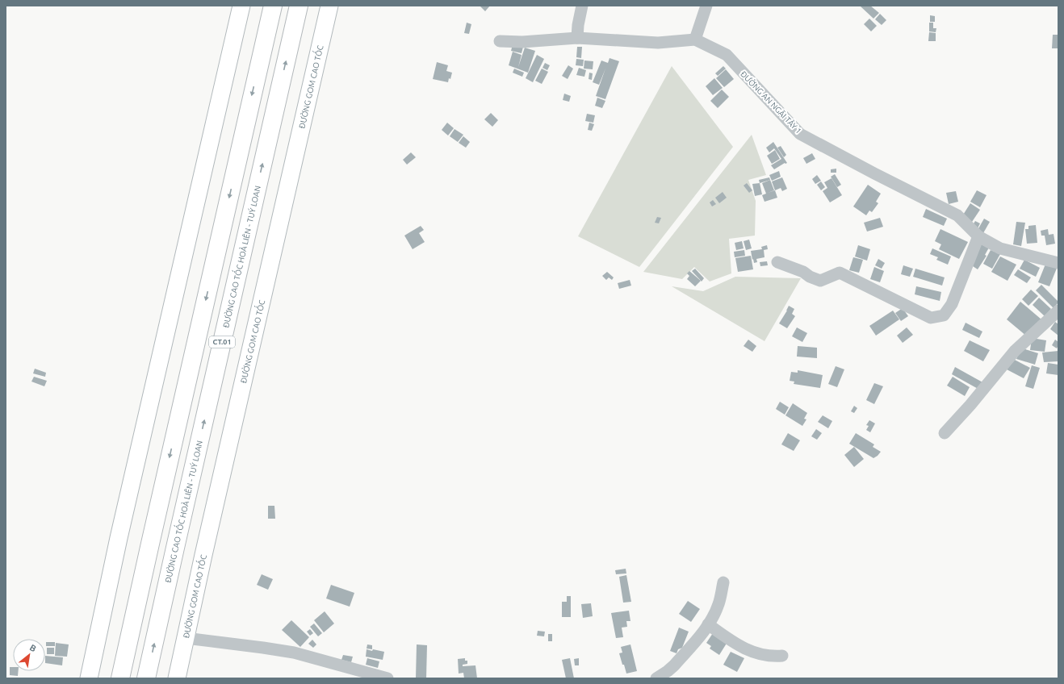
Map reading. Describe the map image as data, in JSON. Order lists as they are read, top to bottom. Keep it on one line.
{"streets":{"highway":["ĐƯỜNG CAO TỐC HOÀ LIÊN - TUÝ LOAN","CT.01"],"main road":["ĐƯỜNG GOM CAO TỐC"],"street":["ĐƯỜNG AN NGÃI TÂY 1"]},"north":"top right"}
